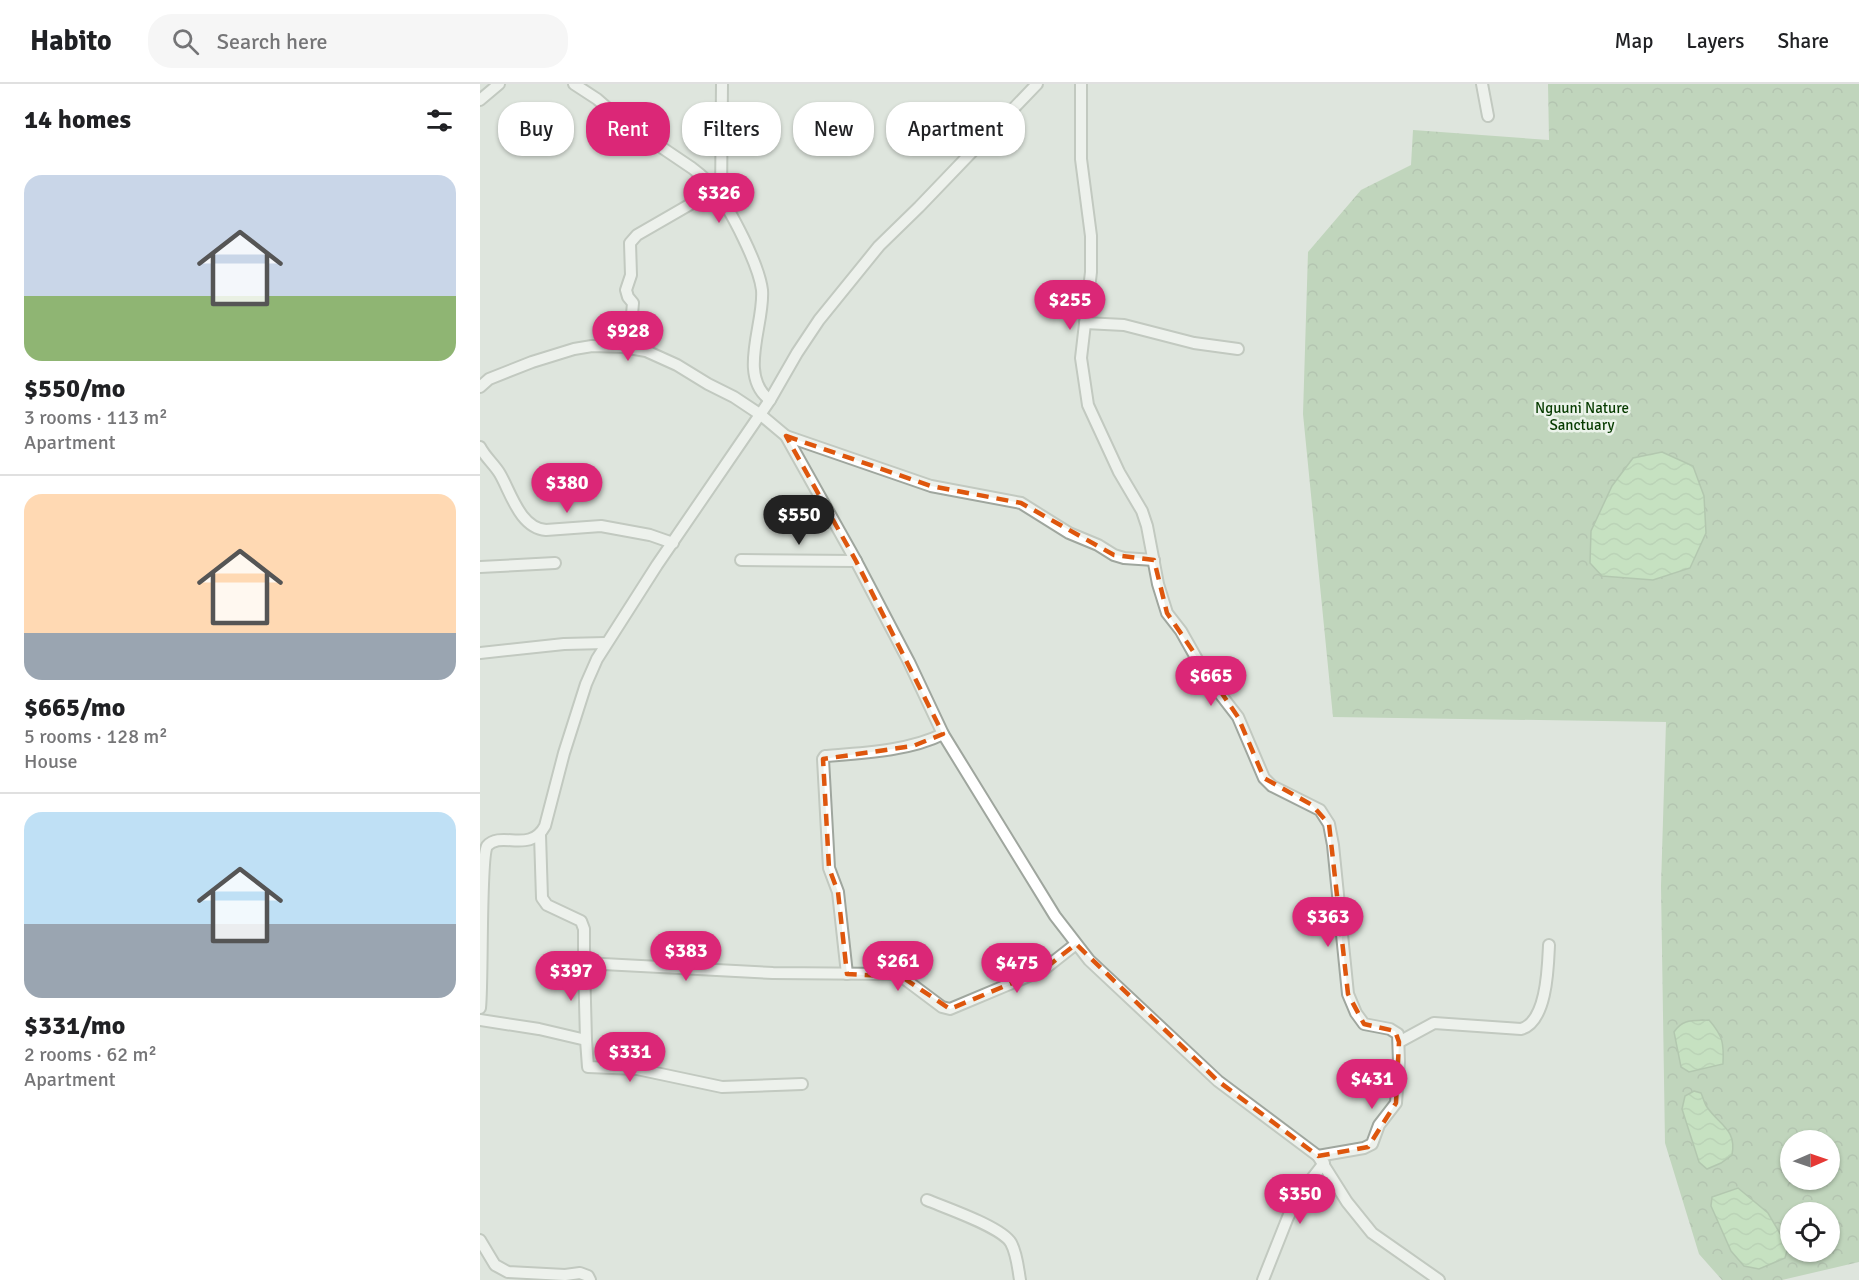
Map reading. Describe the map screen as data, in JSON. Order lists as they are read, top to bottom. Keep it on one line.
{"parks":["Nguuni Nature Sanctuary"],"north":"right","page":{"header":"Habito","search":"Search here","nav":["Map","Layers","Share"],"heading":"14 homes","chip":["Buy","Rent","Filters","New","Apartment"],"list":[{"name":"$550/mo","note":"3 rooms · 113 m² · Apartment"},{"name":"$665/mo","note":"5 rooms · 128 m² · House"},{"name":"$331/mo","note":"2 rooms · 62 m² · Apartment"}],"price":["$326","$255","$928","$380","$550","$665","$363","$383","$261","$475","$397","$331","$431","$350"]}}
